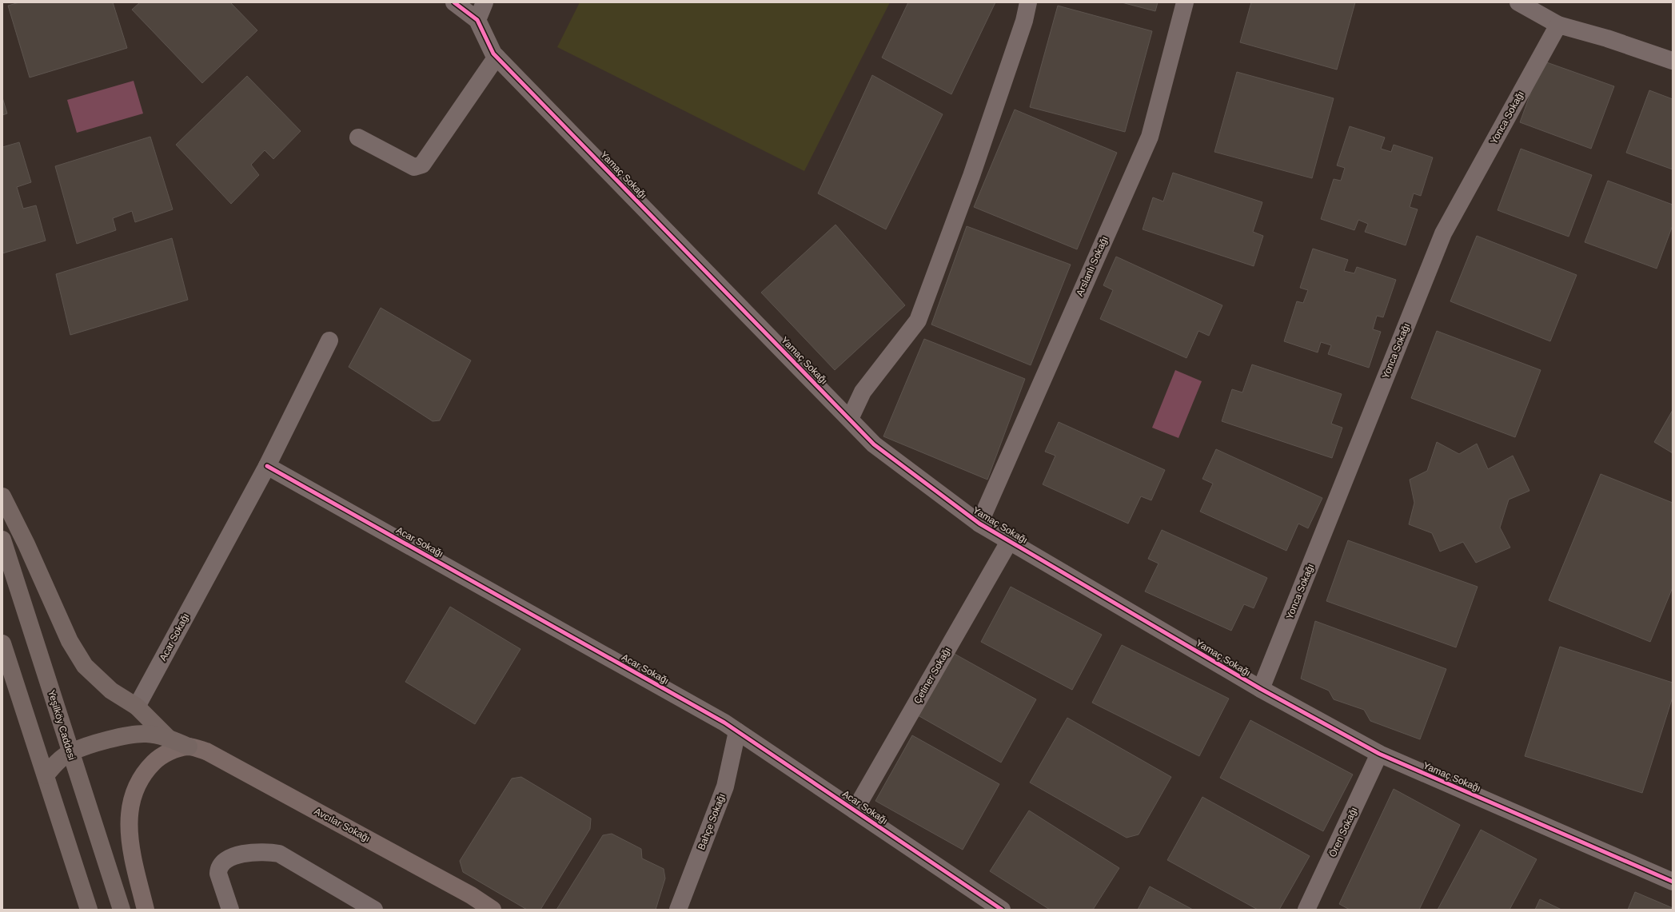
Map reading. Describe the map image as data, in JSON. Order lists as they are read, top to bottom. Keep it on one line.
{"streets":{"highway":["Yeşilköy Caddesi"],"main road":["Avcılar Sokağı"],"street":["Yonca Sokağı","Yamaç Sokağı","Arslanlı Sokağı","Acar Sokağı","Çetiner Sokağı","Bahçe Sokağı","Ören Sokağı"]},"crossings":[["Yonca Sokağı","Yamaç Sokağı"],["Yamaç Sokağı","Arslanlı Sokağı"],["Yamaç Sokağı","Çetiner Sokağı"],["Yamaç Sokağı","Ören Sokağı"],["Acar Sokağı","Çetiner Sokağı"],["Acar Sokağı","Bahçe Sokağı"]]}
